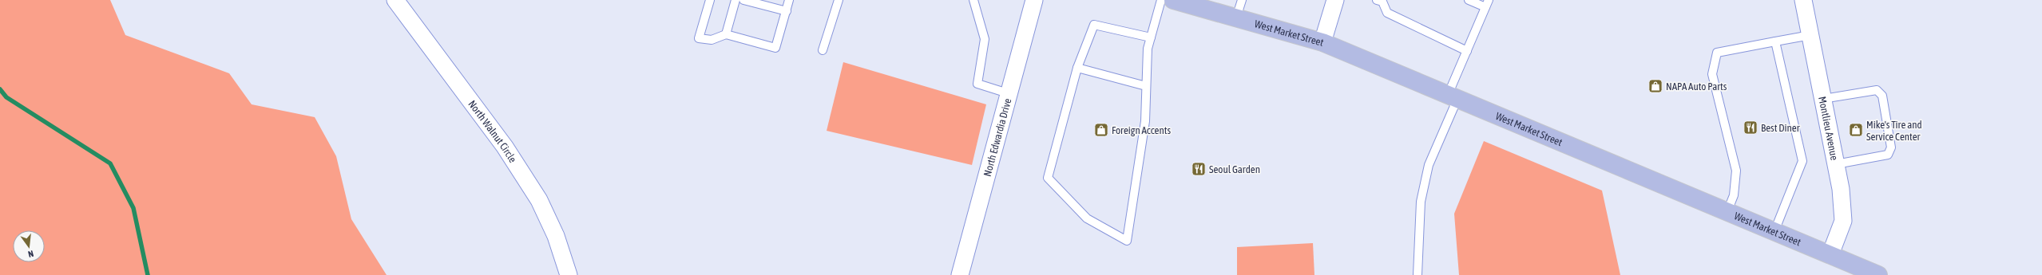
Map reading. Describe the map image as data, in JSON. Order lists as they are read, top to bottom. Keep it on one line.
{"streets":{"main road":["West Market Street"],"street":["Montlieu Avenue","North Walnut Circle","North Edwardia Drive"]},"crossings":[["West Market Street","Montlieu Avenue"]],"places":{"shop":["NAPA Auto Parts","Foreign Accents","Mike's Tire and Service Center"],"restaurant":["Best Diner","Seoul Garden"]},"north":"bottom"}
